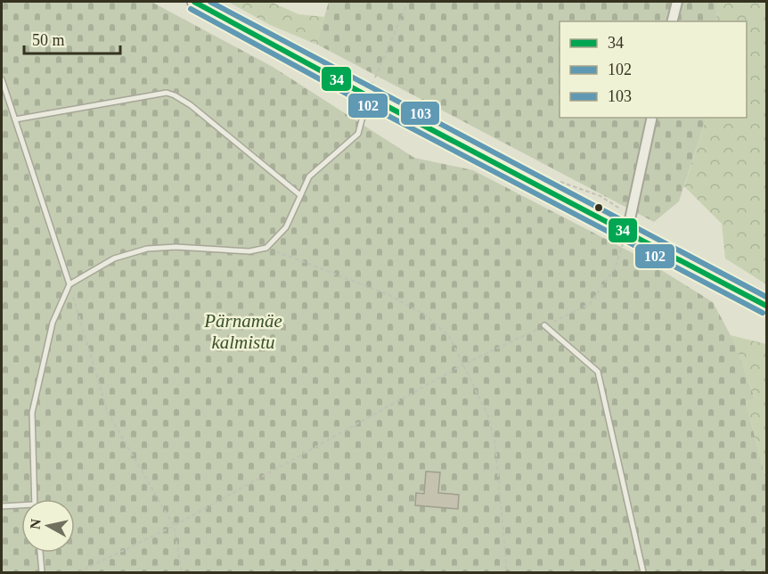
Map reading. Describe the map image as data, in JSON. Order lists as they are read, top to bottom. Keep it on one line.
{"parks":["Pärnamäe kalmistu"],"lines":["transit line 34","transit line 103","transit line 102"],"legend":["34","102","103"],"scale_bar":"50 m","north":"left"}
